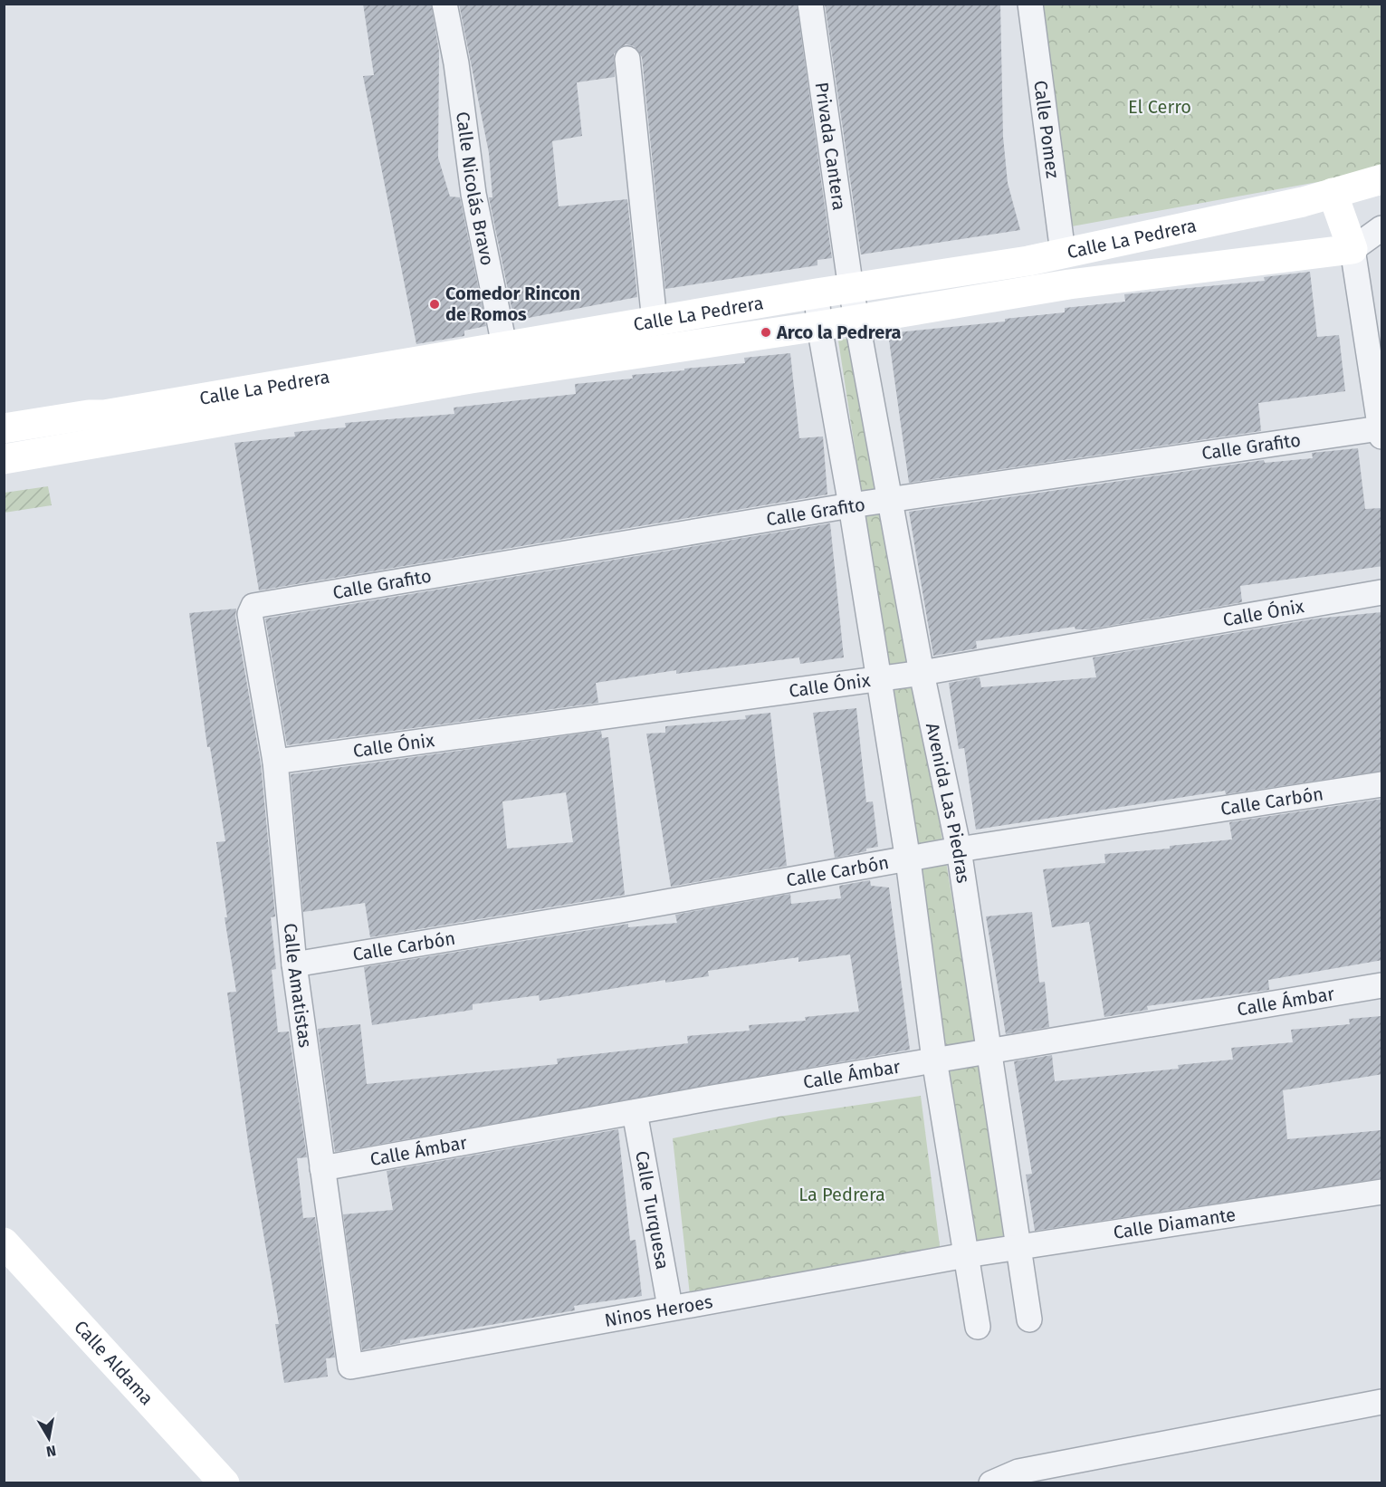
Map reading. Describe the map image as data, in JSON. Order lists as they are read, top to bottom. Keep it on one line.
{"streets":{"main road":["Calle La Pedrera","Calle Aldama"],"street":["Calle Pomez","Privada Cantera","Calle Nicolás Bravo","Calle Grafito","Calle Ónix","Calle Carbón","Avenida Las Piedras","Calle Amatistas","Calle Ámbar","Calle Turquesa","Calle Diamante","Ninos Heroes"]},"crossings":[["Calle Pomez","Calle La Pedrera"],["Privada Cantera","Calle La Pedrera"],["Privada Cantera","Avenida Las Piedras"],["Calle Nicolás Bravo","Calle La Pedrera"],["Calle La Pedrera","Avenida Las Piedras"],["Calle Grafito","Avenida Las Piedras"],["Calle Grafito","Calle Amatistas"],["Calle Ónix","Avenida Las Piedras"],["Calle Ónix","Calle Amatistas"],["Calle Carbón","Avenida Las Piedras"],["Calle Carbón","Calle Amatistas"],["Avenida Las Piedras","Calle Ámbar"],["Avenida Las Piedras","Calle Diamante"],["Calle Amatistas","Calle Ámbar"],["Calle Amatistas","Ninos Heroes"],["Calle Ámbar","Calle Turquesa"],["Calle Turquesa","Ninos Heroes"],["Calle Diamante","Ninos Heroes"]],"parks":["El Cerro","La Pedrera"],"places":["Comedor Rincon de Romos","Arco la Pedrera"],"north":"bottom"}
